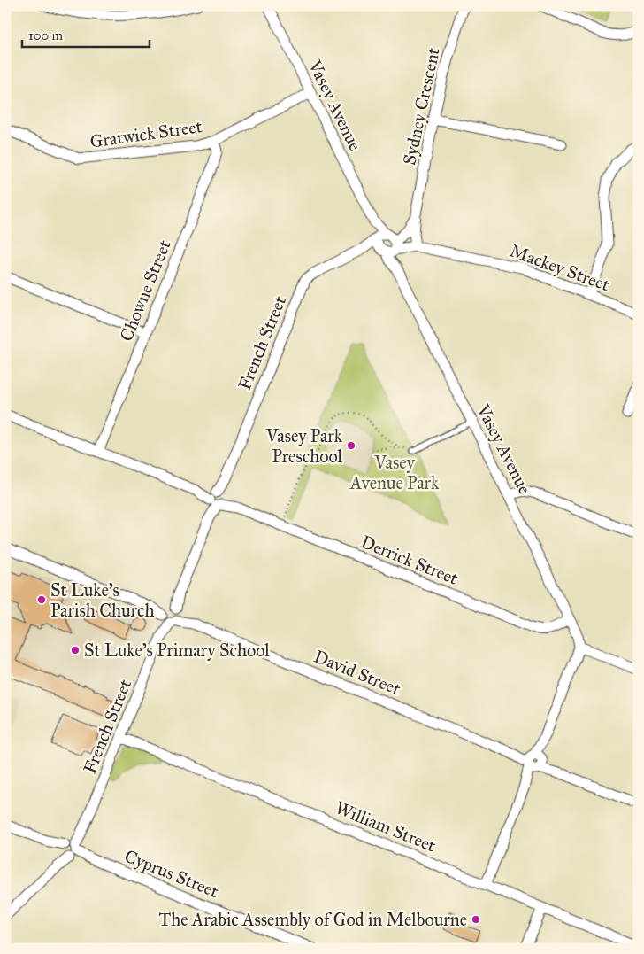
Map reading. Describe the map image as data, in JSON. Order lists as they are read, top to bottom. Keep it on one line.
{"streets":{"street":["Vasey Avenue","Sydney Crescent","Gratwick Street","Mackey Street","Chowne Street","French Street","Derrick Street","David Street","William Street","Cyprus Street"]},"crossings":[["Vasey Avenue","Sydney Crescent"],["Vasey Avenue","Gratwick Street"],["Vasey Avenue","Mackey Street"],["Vasey Avenue","French Street"],["Vasey Avenue","Derrick Street"],["Sydney Crescent","Mackey Street"],["Sydney Crescent","French Street"],["Gratwick Street","Chowne Street"],["Mackey Street","French Street"],["Chowne Street","Derrick Street"],["French Street","Derrick Street"],["French Street","David Street"],["French Street","William Street"],["French Street","Cyprus Street"]],"parks":["Vasey Avenue Park"],"places":["Vasey Park Preschool","St Luke's Parish Church","St Luke's Primary School","The Arabic Assembly of God in Melbourne"],"scale_bar":"100 m"}
